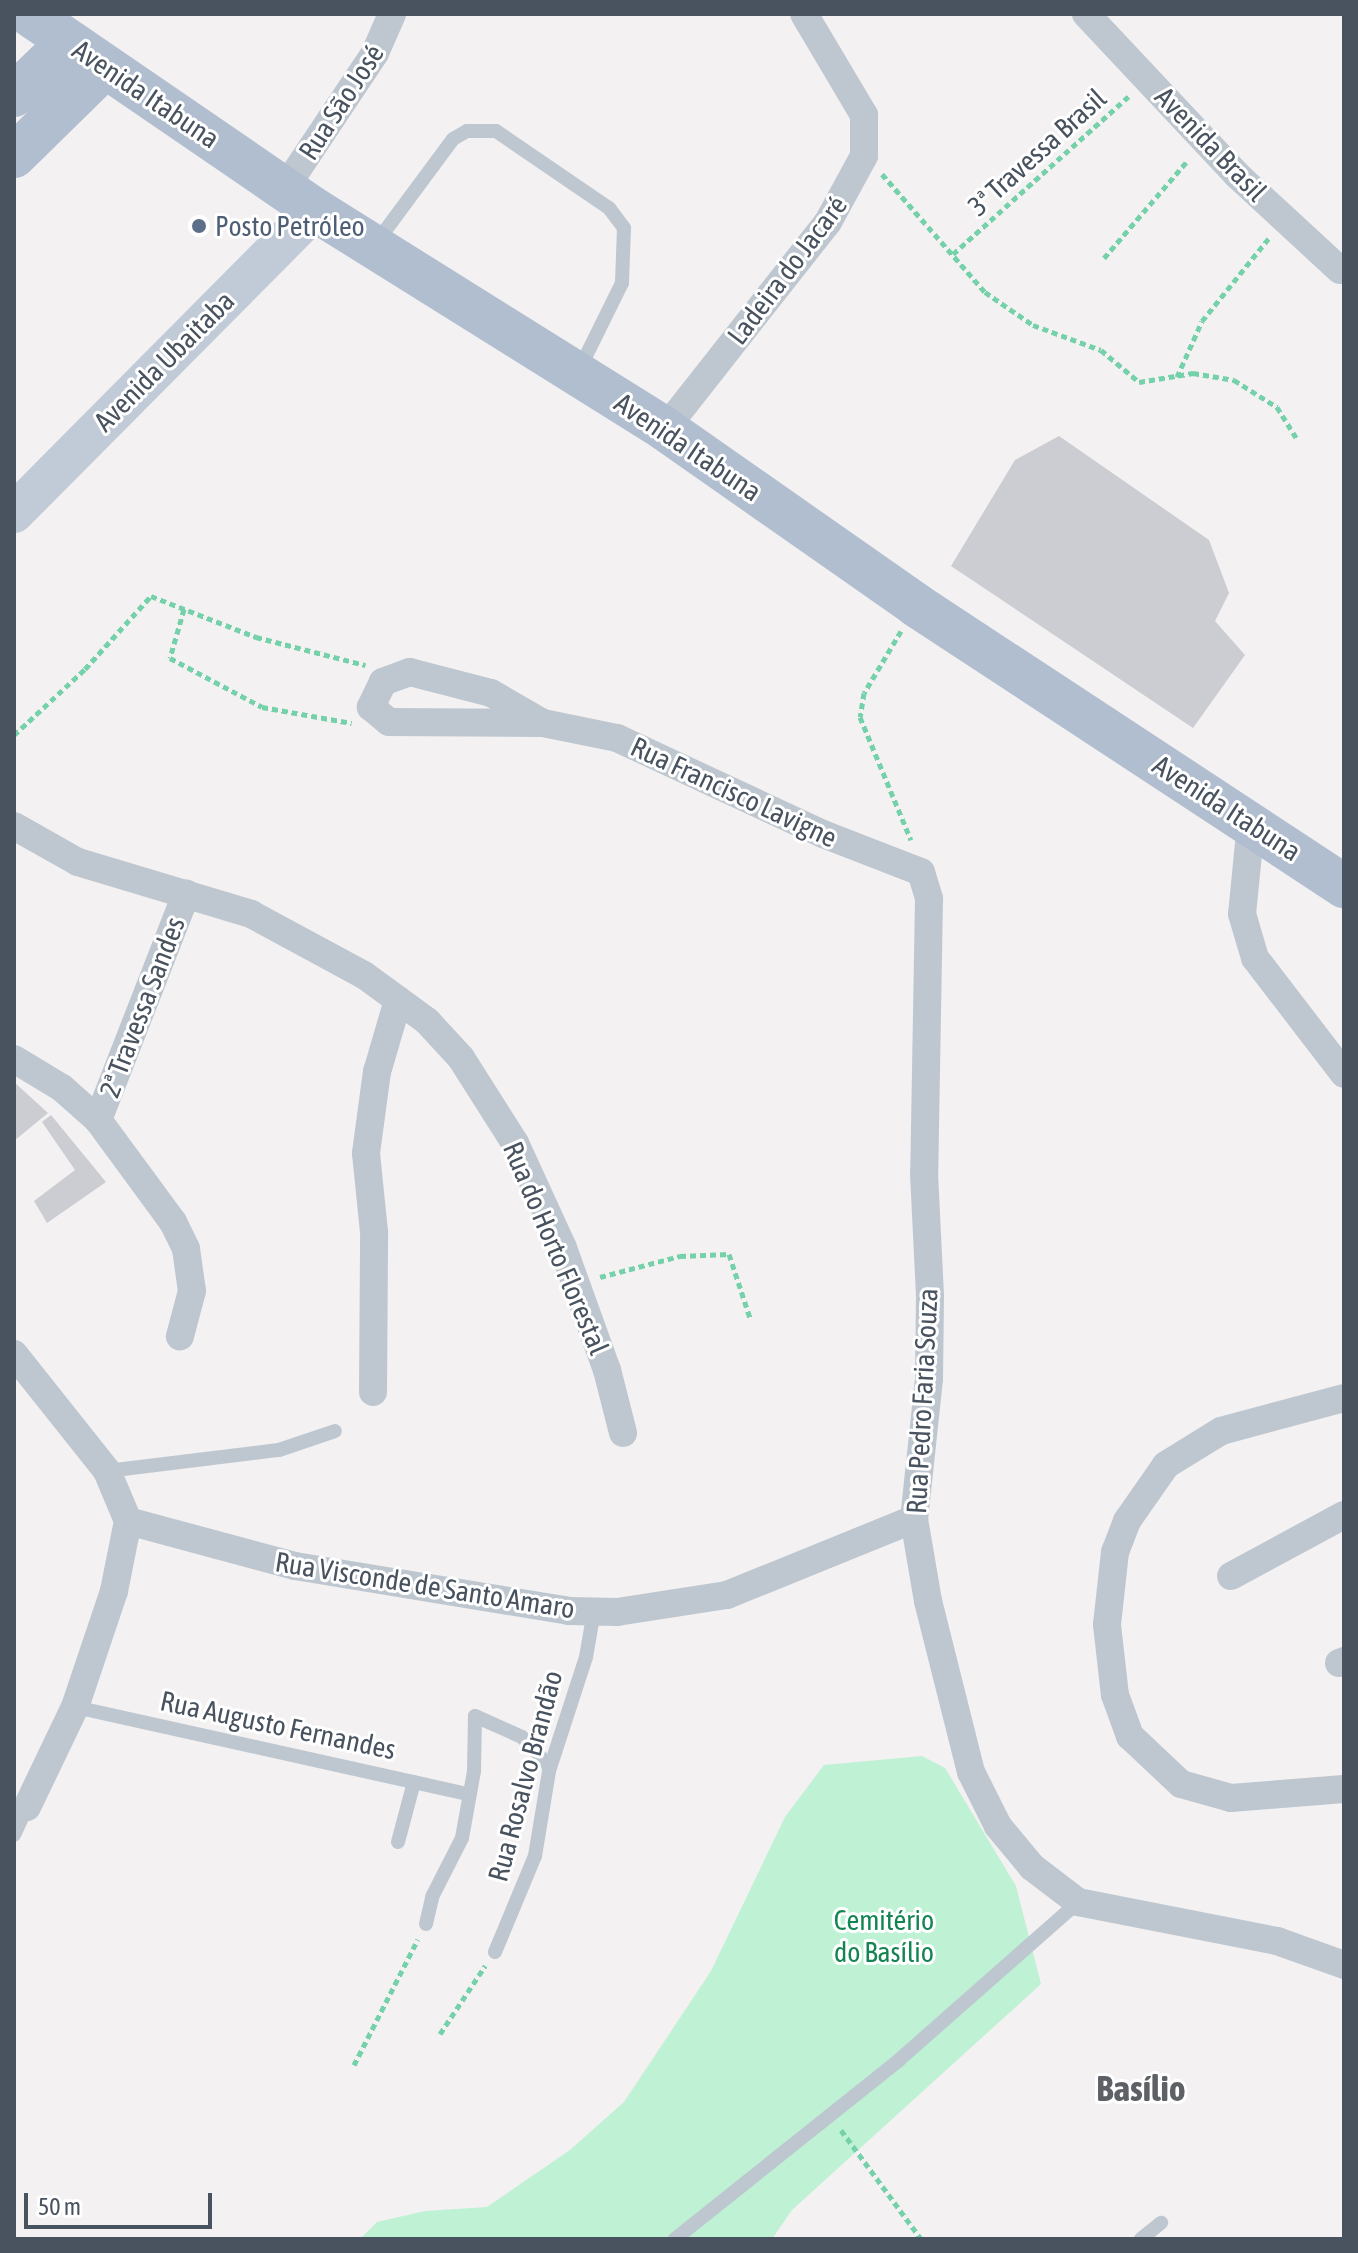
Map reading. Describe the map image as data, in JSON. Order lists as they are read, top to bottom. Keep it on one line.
{"streets":{"main road":["Avenida Itabuna","Avenida Ubaitaba"],"street":["Rua São José","Avenida Brasil","Ladeira do Jacaré","Rua Francisco Lavigne","2ª Travessa Sandes","Rua do Horto Florestal","Rua Pedro Faria Souza","Rua Visconde de Santo Amaro"],"lane":["Rua Augusto Fernandes","Rua Rosalvo Brandão"],"path":["3ª Travessa Brasil"]},"crossings":[["Avenida Itabuna","Rua São José"],["Avenida Itabuna","Ladeira do Jacaré"],["Avenida Itabuna","Avenida Ubaitaba"],["Rua São José","Avenida Ubaitaba"],["Avenida Brasil","3ª Travessa Brasil"],["Rua Francisco Lavigne","Rua Pedro Faria Souza"],["2ª Travessa Sandes","Rua do Horto Florestal"],["Rua Pedro Faria Souza","Rua Visconde de Santo Amaro"],["Rua Visconde de Santo Amaro","Rua Rosalvo Brandão"]],"districts":["Basílio"],"parks":["Cemitério do Basílio"],"places":["Posto Petróleo"],"scale_bar":"50 m"}
